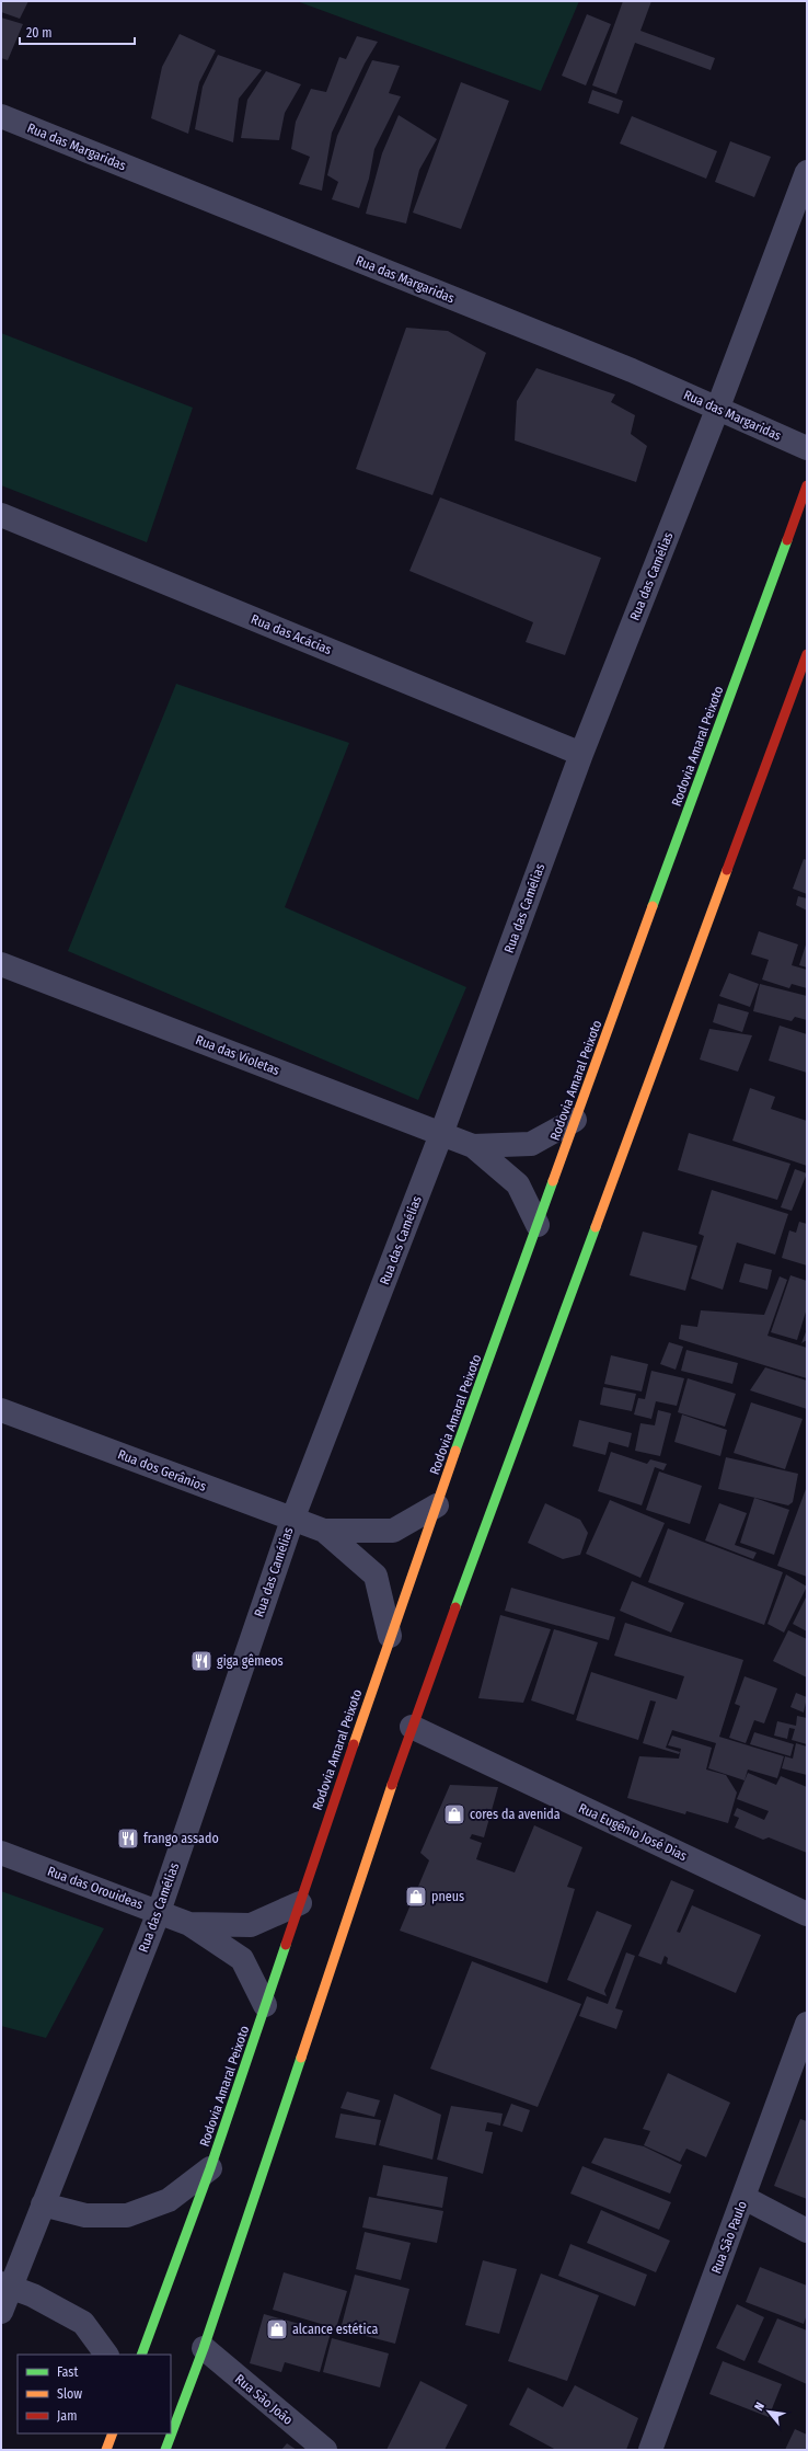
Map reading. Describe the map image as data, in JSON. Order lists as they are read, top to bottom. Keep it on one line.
{"streets":{"highway":["Rodovia Amaral Peixoto"],"street":["Rua das Margaridas","Rua das Camélias","Rua das Acácias","Rua das Violetas","Rua dos Gerânios","Rua Eugênio José Dias","Rua das Orouideas","Rua São Paulo","Rua São João"]},"crossings":[["Rua das Margaridas","Rua das Camélias"],["Rua das Camélias","Rua das Acácias"],["Rua das Camélias","Rua das Violetas"],["Rua das Camélias","Rua dos Gerânios"],["Rua das Camélias","Rua das Orouideas"],["Rodovia Amaral Peixoto","Rua das Violetas"],["Rodovia Amaral Peixoto","Rua dos Gerânios"],["Rodovia Amaral Peixoto","Rua das Orouideas"]],"places":{"restaurant":["giga gêmeos","frango assado"],"shop":["cores da avenida","pneus","alcance estética"]},"legend":["Fast","Slow","Jam"],"scale_bar":"20 m","north":"top left"}
